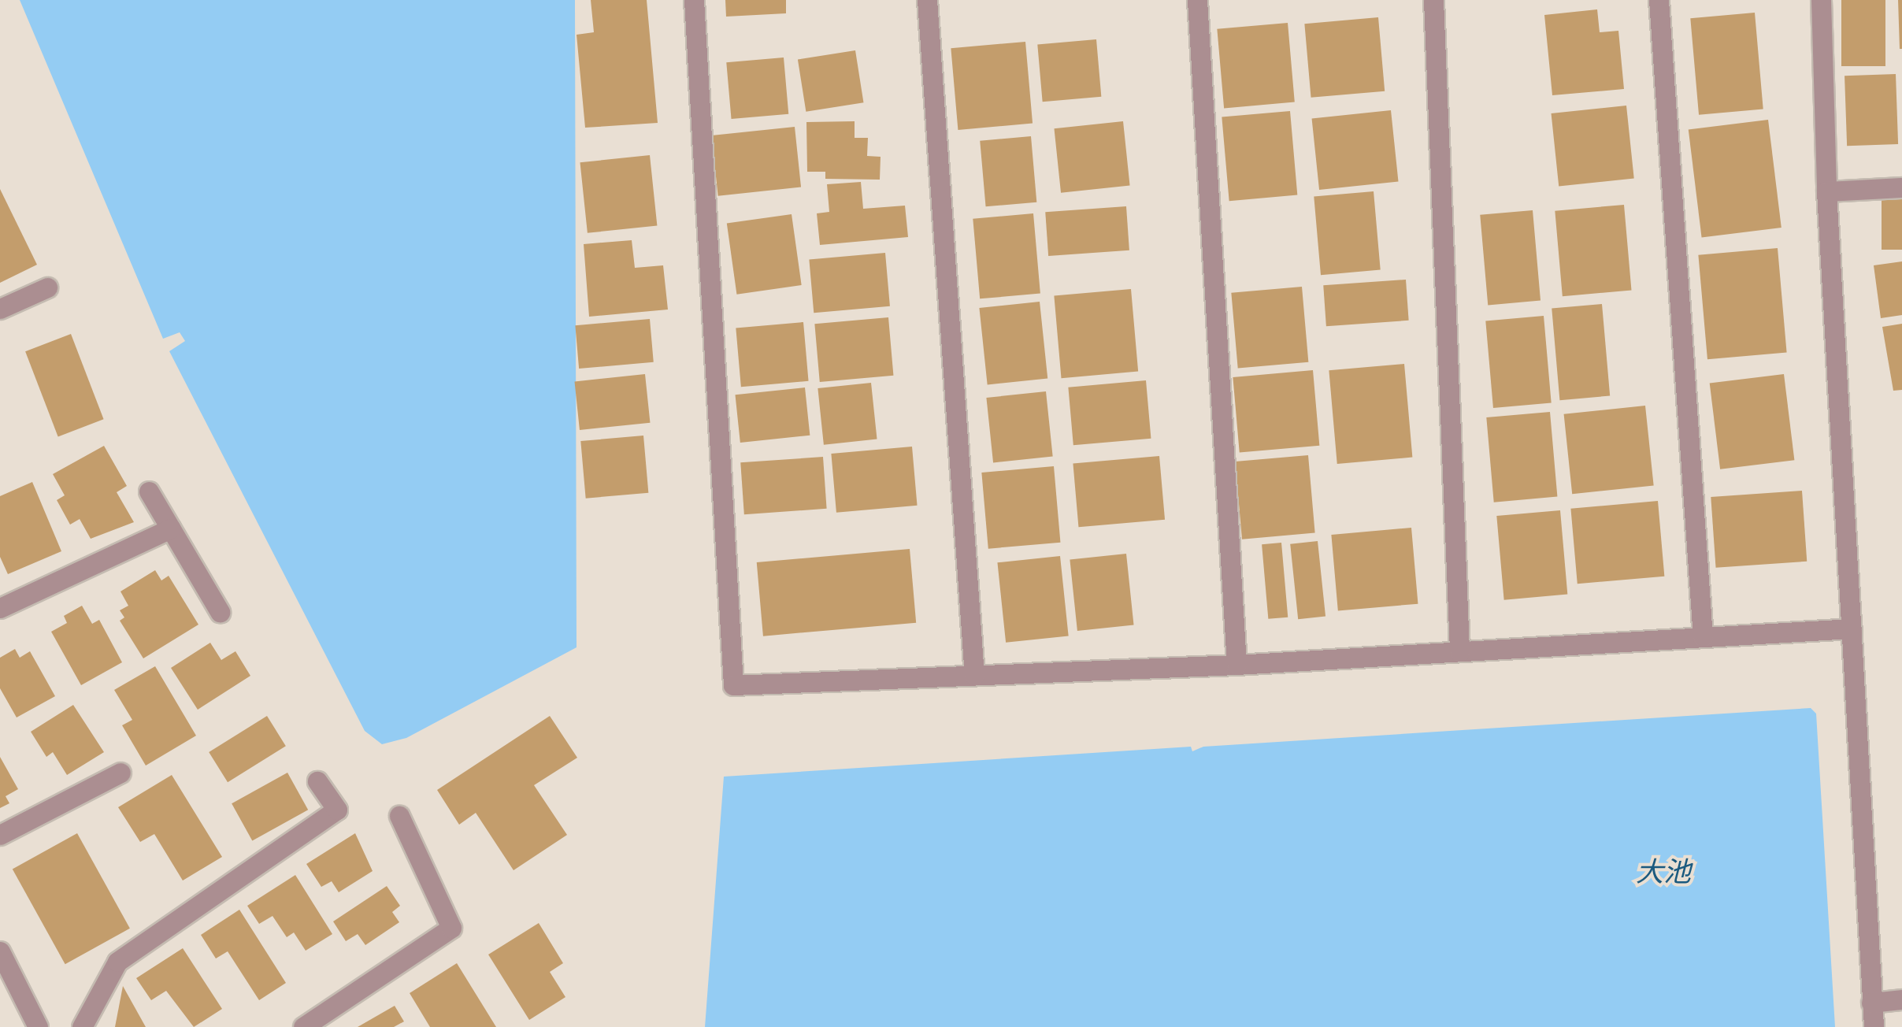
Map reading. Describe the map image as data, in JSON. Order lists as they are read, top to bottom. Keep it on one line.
{"water":["大池"]}
